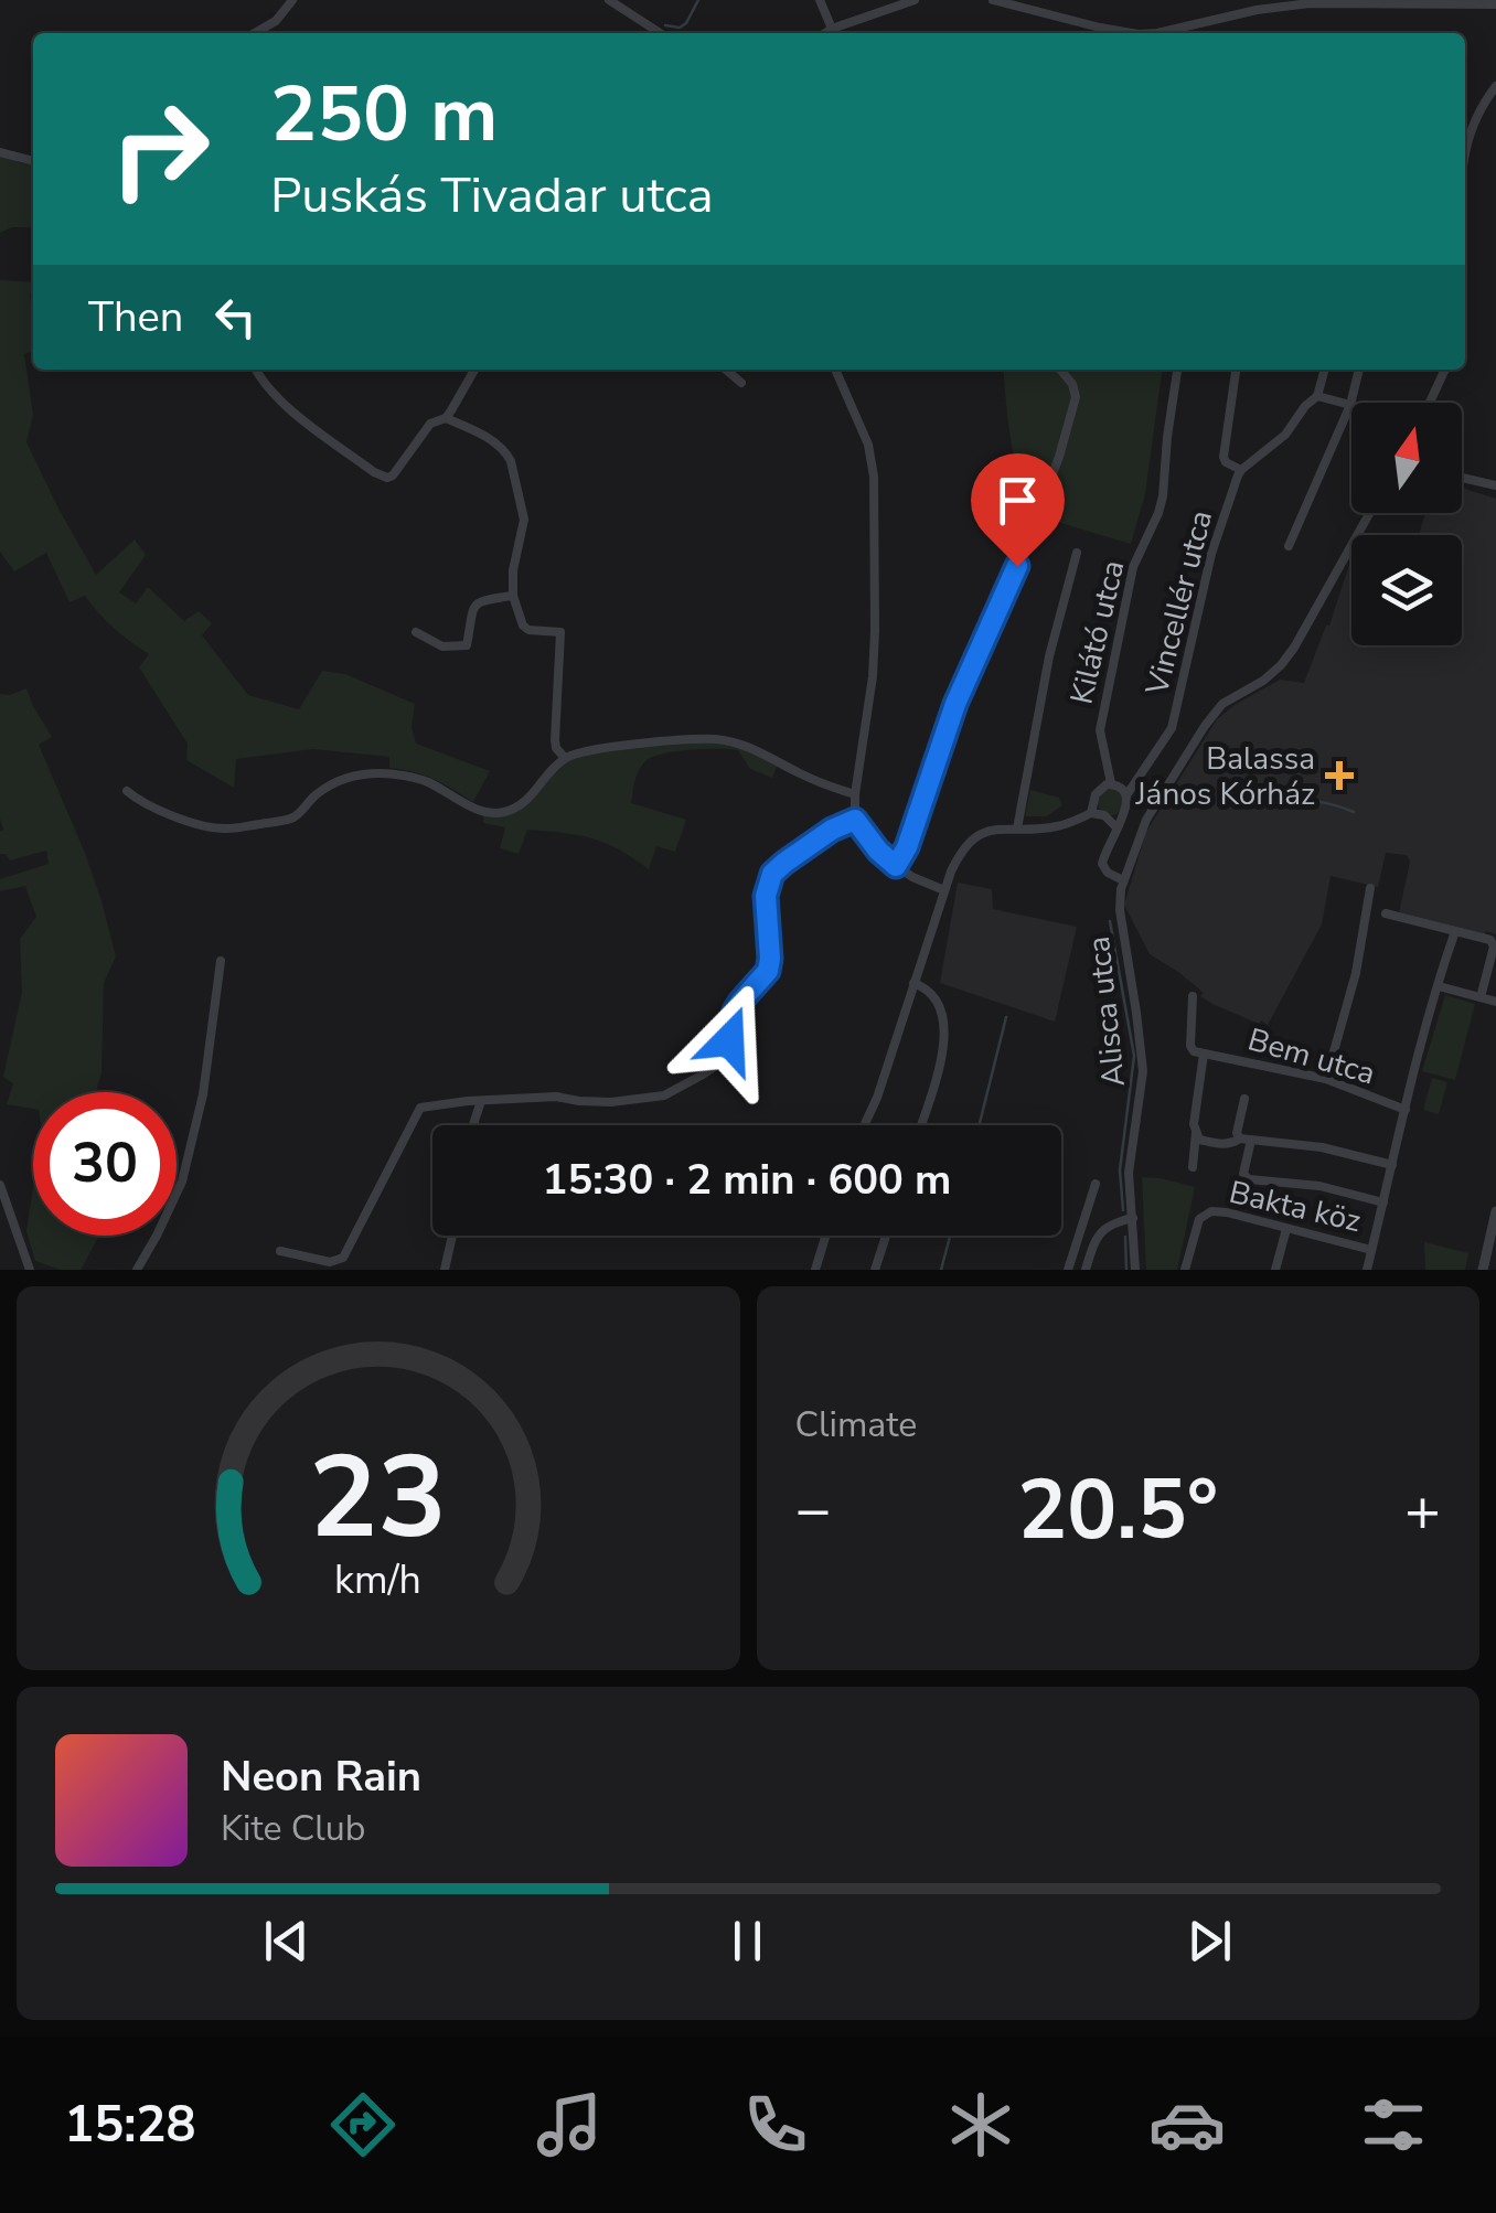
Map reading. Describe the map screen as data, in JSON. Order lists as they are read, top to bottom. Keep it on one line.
{"streets":{"street":["Vincellér utca","Kilátó utca","Alisca utca","Bem utca","Bakta köz"]},"crossings":[["Vincellér utca","Alisca utca"]],"places":{"health":["Balassa János Kórház"]},"north":"top","page":{"turn":["250 m","Puskás Tivadar utca"],"then":"Then","limit":"30","trip":"15:30 · 2 min · 600 m","tile":"Climate","heat":["−","20.5°","+"],"song":["Neon Rain","Kite Club"],"tabs":"15:28","gauge":["23","km/h"]}}
